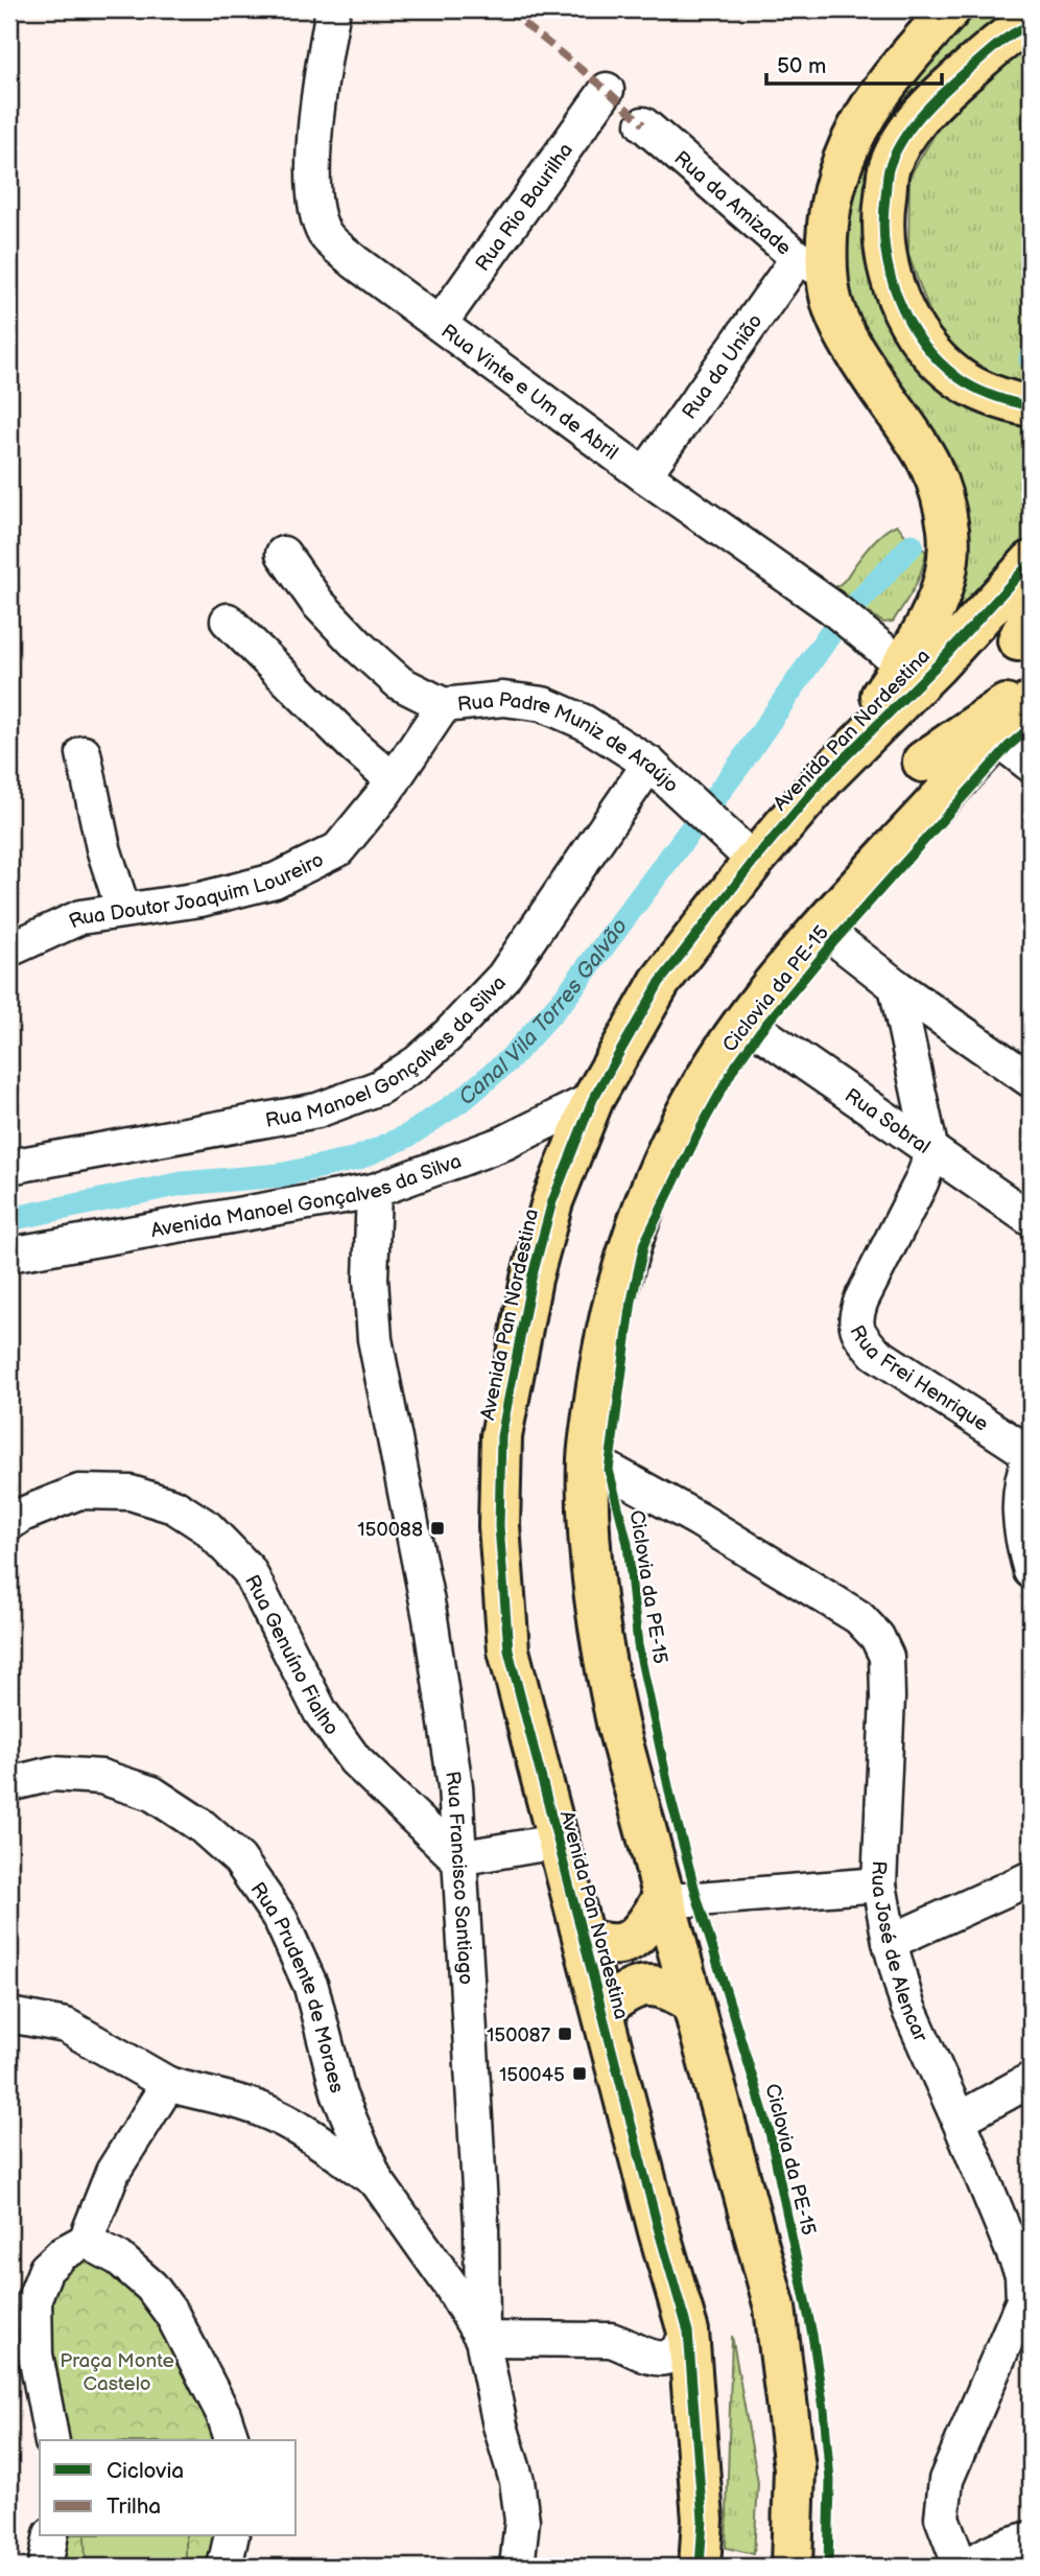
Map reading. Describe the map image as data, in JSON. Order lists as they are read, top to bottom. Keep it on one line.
{"streets":{"highway":["Avenida Pan Nordestina"],"street":["Rua da Amizade","Rua Rio Baurilha","Rua da União","Rua Vinte e Um de Abril","Rua Padre Muniz de Araújo","Rua Doutor Joaquim Loureiro","Rua Manoel Gonçalves da Silva","Rua Sobral","Avenida Manoel Gonçalves da Silva","Rua Frei Henrique","Rua Genuíno Fialho","Rua Francisco Santiago","Rua José de Alencar","Rua Prudente de Moraes"],"cycle path":["Ciclovia da PE-15"]},"crossings":[["Rua da Amizade","Rua da União"],["Rua Rio Baurilha","Rua Vinte e Um de Abril"],["Rua da União","Rua Vinte e Um de Abril"],["Rua Vinte e Um de Abril","Avenida Pan Nordestina"],["Avenida Pan Nordestina","Rua Padre Muniz de Araújo"],["Avenida Pan Nordestina","Avenida Manoel Gonçalves da Silva"],["Rua Padre Muniz de Araújo","Rua Doutor Joaquim Loureiro"],["Rua Padre Muniz de Araújo","Rua Manoel Gonçalves da Silva"],["Rua Sobral","Rua Frei Henrique"],["Avenida Manoel Gonçalves da Silva","Rua Francisco Santiago"],["Rua Genuíno Fialho","Rua Francisco Santiago"],["Rua Francisco Santiago","Rua Prudente de Moraes"]],"water":["Canal Vila Torres Galvão"],"parks":["Praça Monte Castelo"],"places":{"transit":["150088","150087","150045"]},"legend":["Ciclovia","Trilha"],"scale_bar":"50 m"}
